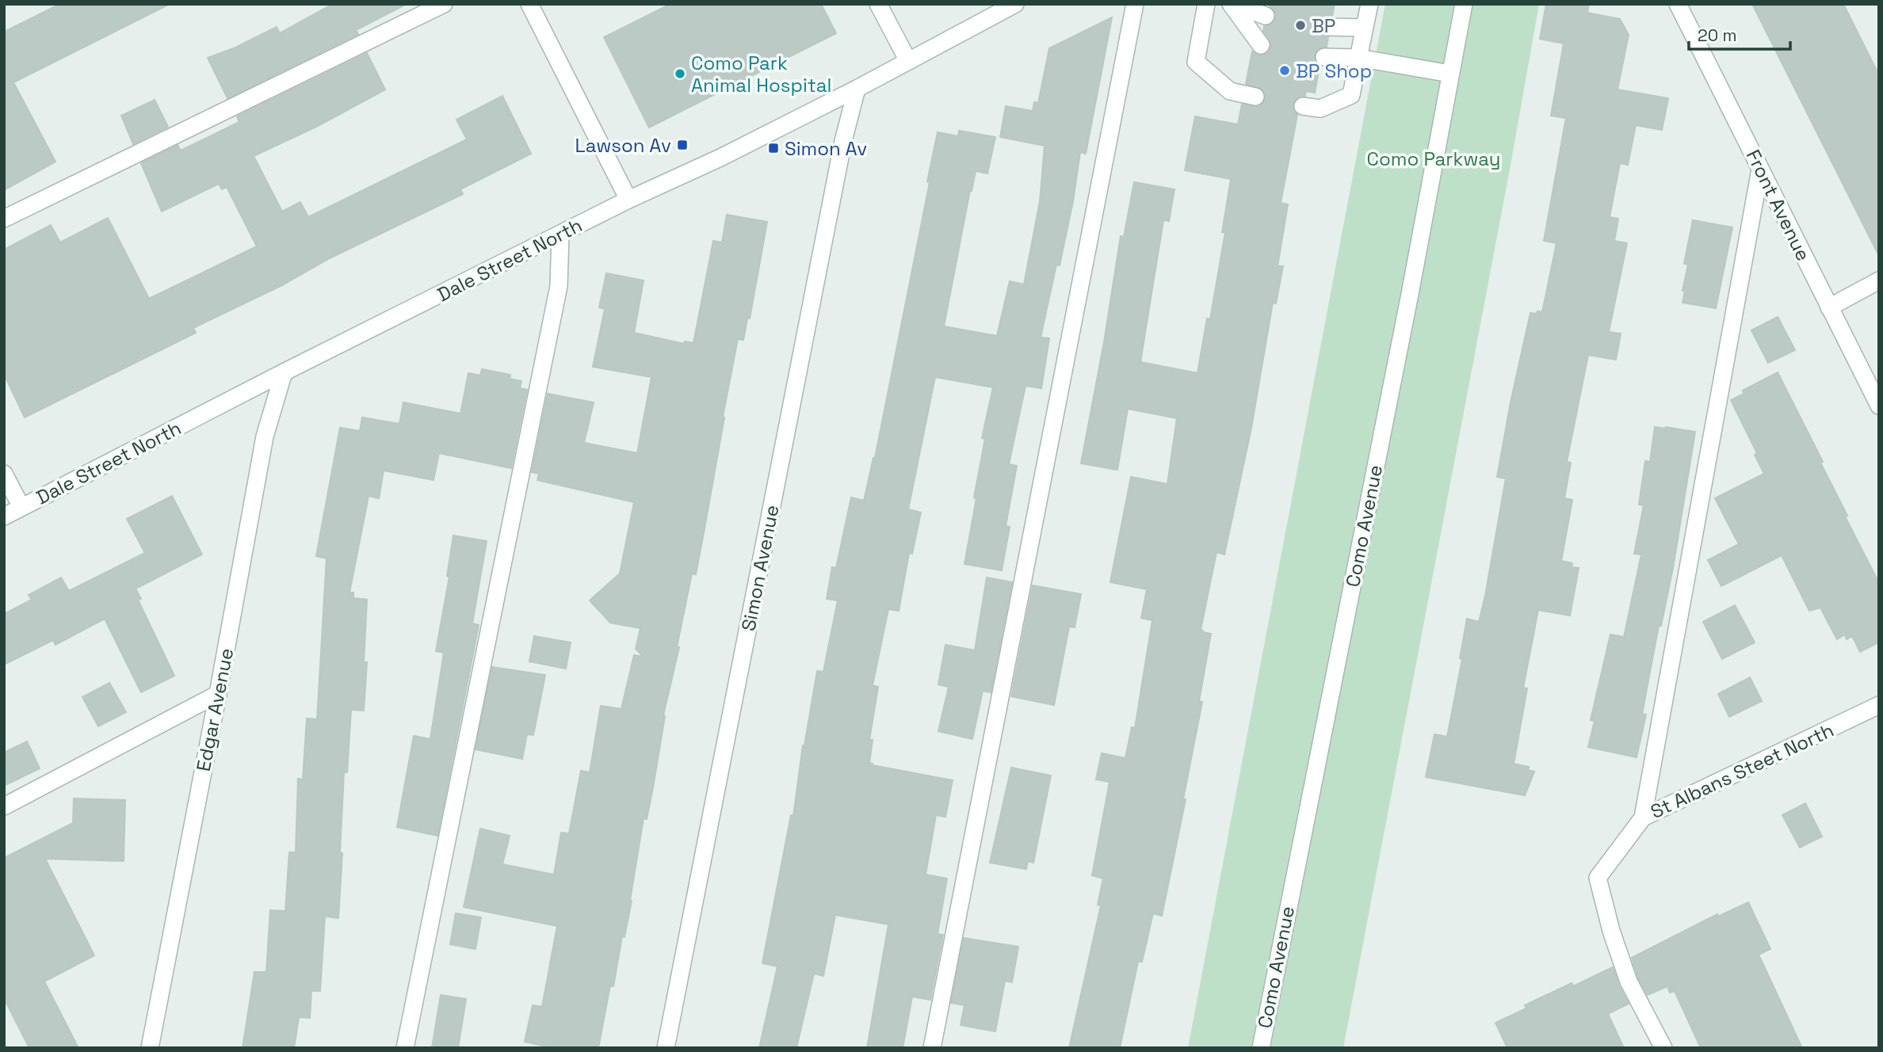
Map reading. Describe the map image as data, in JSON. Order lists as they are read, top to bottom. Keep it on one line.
{"streets":{"street":["Front Avenue","Dale Street North","Como Avenue","Simon Avenue","Edgar Avenue","St Albans Steet North"]},"crossings":[["Dale Street North","Simon Avenue"],["Dale Street North","Edgar Avenue"]],"parks":["Como Parkway"],"places":{"other":["BP","BP Shop","Como Park Animal Hospital"],"transit":["Lawson Av","Simon Av"]},"scale_bar":"20 m"}
